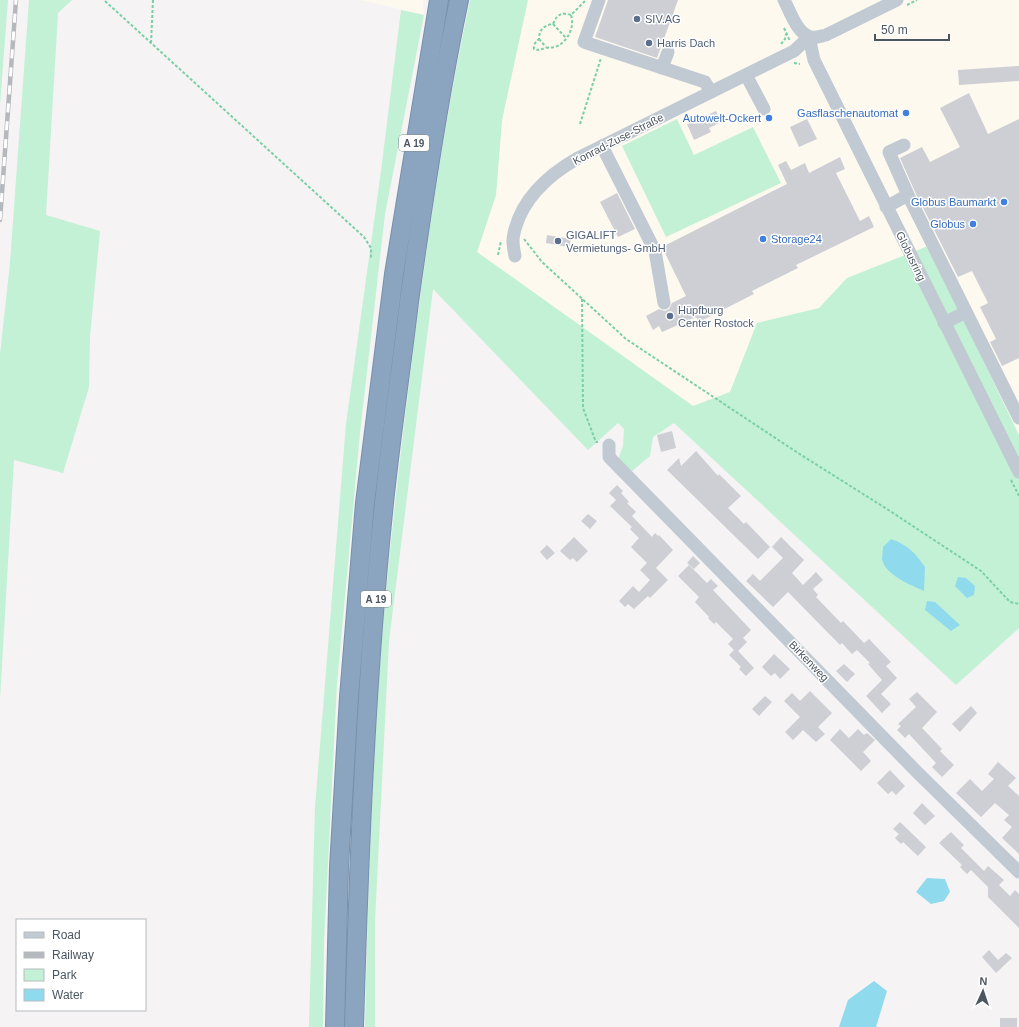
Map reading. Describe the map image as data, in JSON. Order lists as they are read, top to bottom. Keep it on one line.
{"streets":{"highway":["A 19"],"street":["Konrad-Zuse-Straße","Globusring","Birkenweg"]},"crossings":[["Konrad-Zuse-Straße","Globusring"]],"places":["SIV.AG","Harris Dach","Gasflaschenautomat","Autowelt-Ockert","Globus Baumarkt","Globus","Storage24","GIGALIFT Vermietungs- GmbH","Hüpfburg Center Rostock"],"legend":["Road","Railway","Park","Water"],"scale_bar":"50 m","north":"top"}
